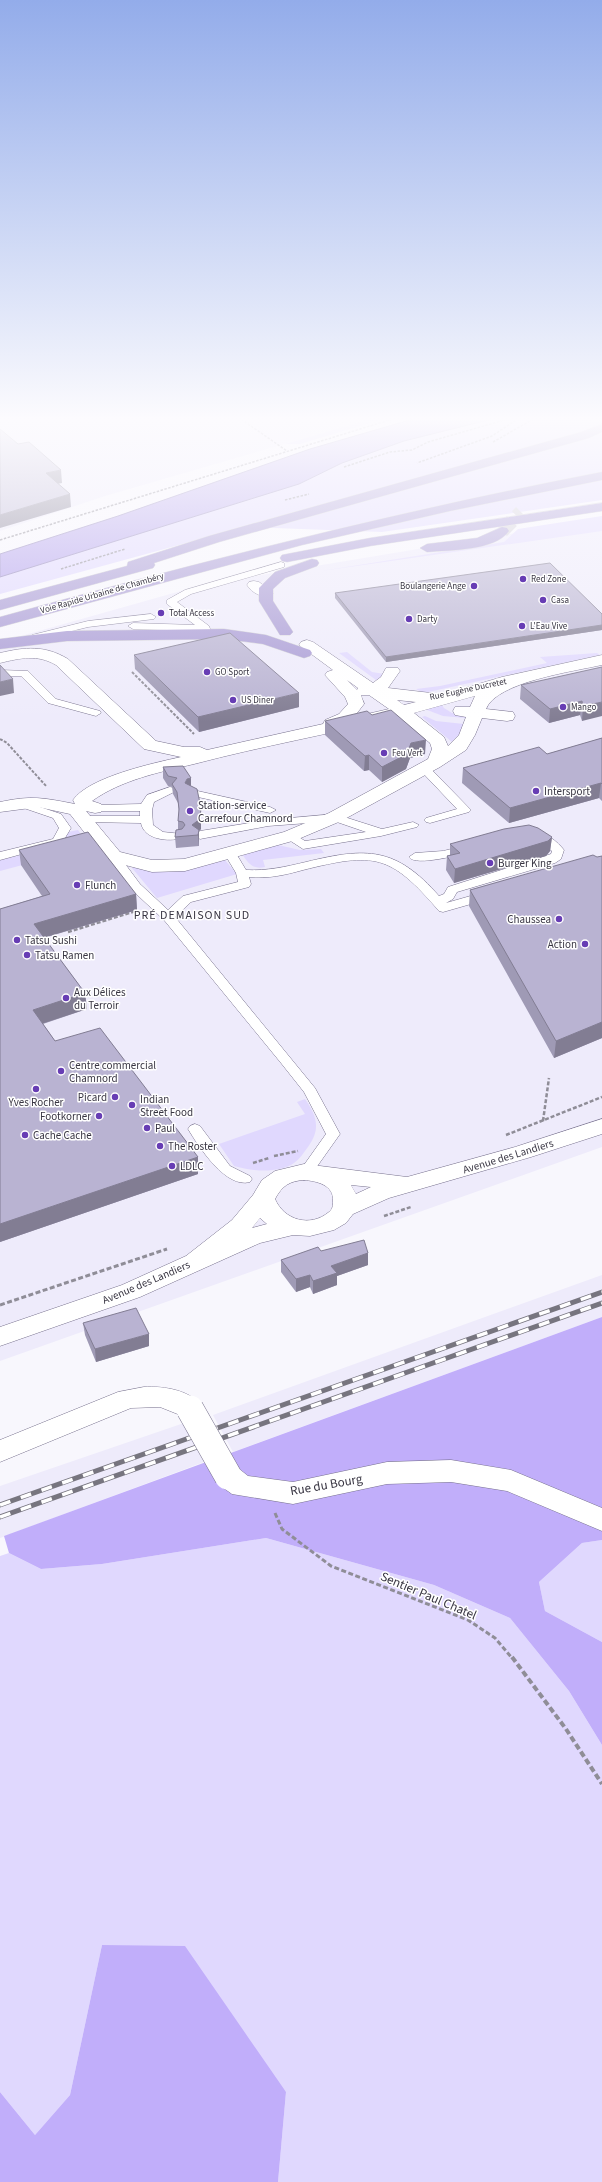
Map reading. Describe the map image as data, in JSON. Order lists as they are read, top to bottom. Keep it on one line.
{"streets":{"highway":["Voie Rapide Urbaine de Chambéry"],"street":["Rue Eugène Ducretet","Avenue des Landiers","Rue du Bourg"],"path":["Sentier Paul Chatel"]},"districts":["PRÉ DEMAISON SUD"],"places":["Red Zone","Boulangerie Ange","Casa","Total Access","Darty","L'Eau Vive","GO Sport","US Diner","Mango","Feu Vert","Intersport","Station-service Carrefour Chamnord","Burger King","Flunch","Chaussea","Tatsu Sushi","Action","Tatsu Ramen","Aux Délices du Terroir","Centre commercial Chamnord","Yves Rocher","Picard","Indian Street Food","Footkorner","Paul","Cache Cache","The Roster","LDLC"]}
